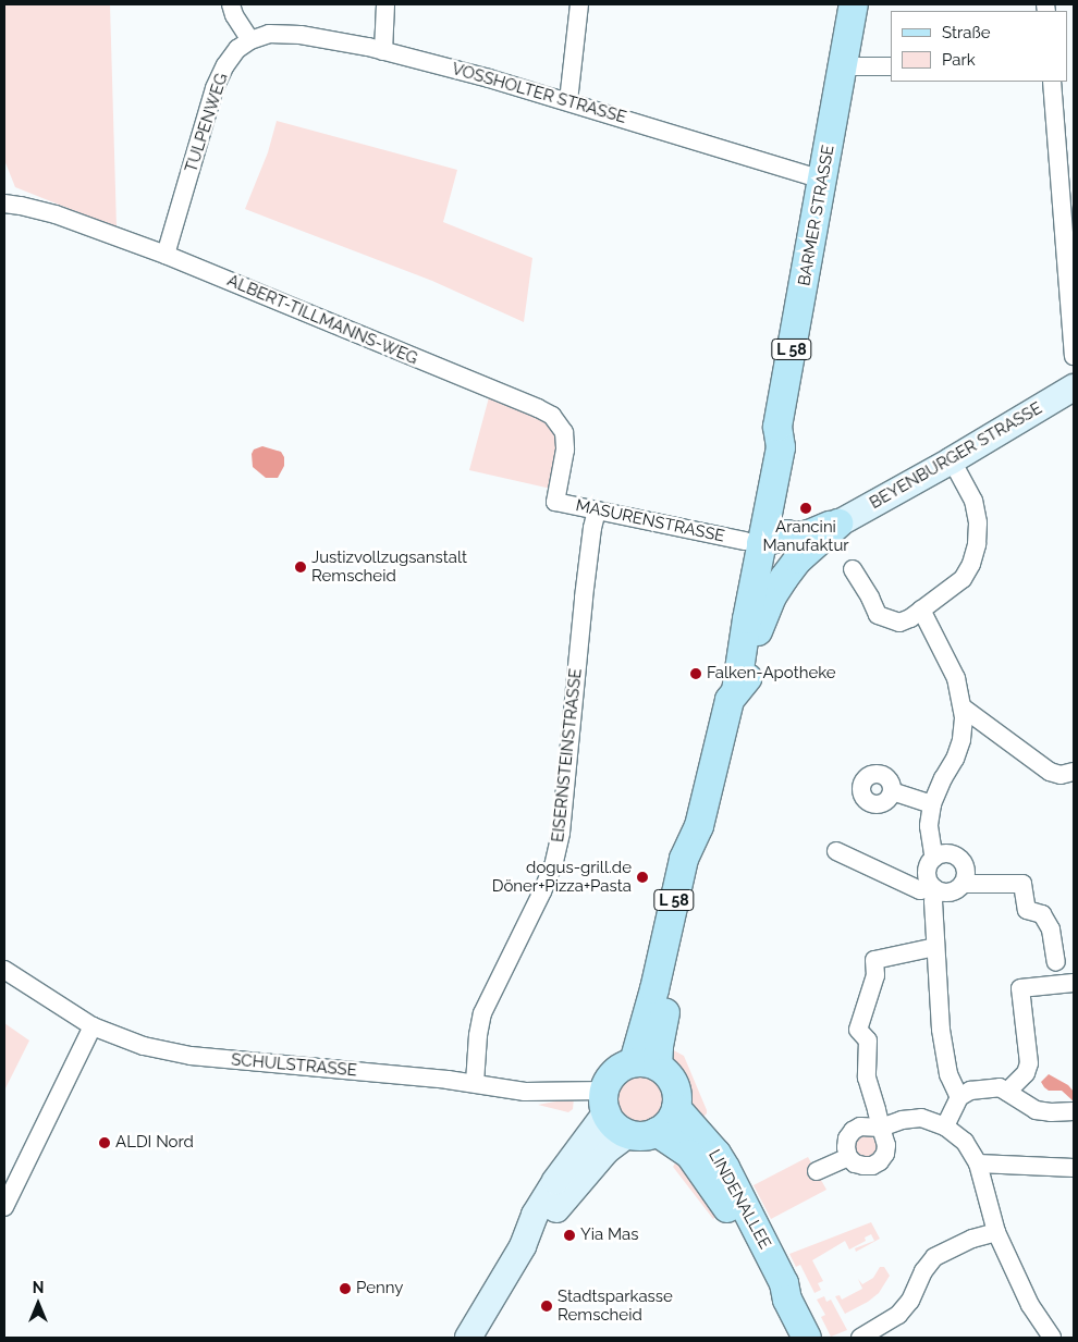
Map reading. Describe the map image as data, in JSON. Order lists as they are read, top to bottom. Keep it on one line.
{"streets":{"main road":["BARMER STRASSE","L 58","BEYENBURGER STRASSE","LINDENALLEE"],"street":["VOSSHOLTER STRASSE","TULPENWEG","ALBERT-TILLMANNS-WEG","MASURENSTRASSE","EISERNSTEINSTRASSE","SCHULSTRASSE"]},"crossings":[["VOSSHOLTER STRASSE","TULPENWEG"],["VOSSHOLTER STRASSE","BARMER STRASSE"],["TULPENWEG","ALBERT-TILLMANNS-WEG"],["BARMER STRASSE","MASURENSTRASSE"],["BARMER STRASSE","SCHULSTRASSE"],["BARMER STRASSE","LINDENALLEE"],["ALBERT-TILLMANNS-WEG","MASURENSTRASSE"],["MASURENSTRASSE","EISERNSTEINSTRASSE"],["EISERNSTEINSTRASSE","SCHULSTRASSE"],["SCHULSTRASSE","LINDENALLEE"]],"places":["Arancini Manufaktur","Justizvollzugsanstalt Remscheid","Falken-Apotheke","dogus-grill.de Döner+Pizza+Pasta","ALDI Nord","Yia Mas","Penny","Stadtsparkasse Remscheid"],"legend":["Straße","Park"],"north":"top"}
